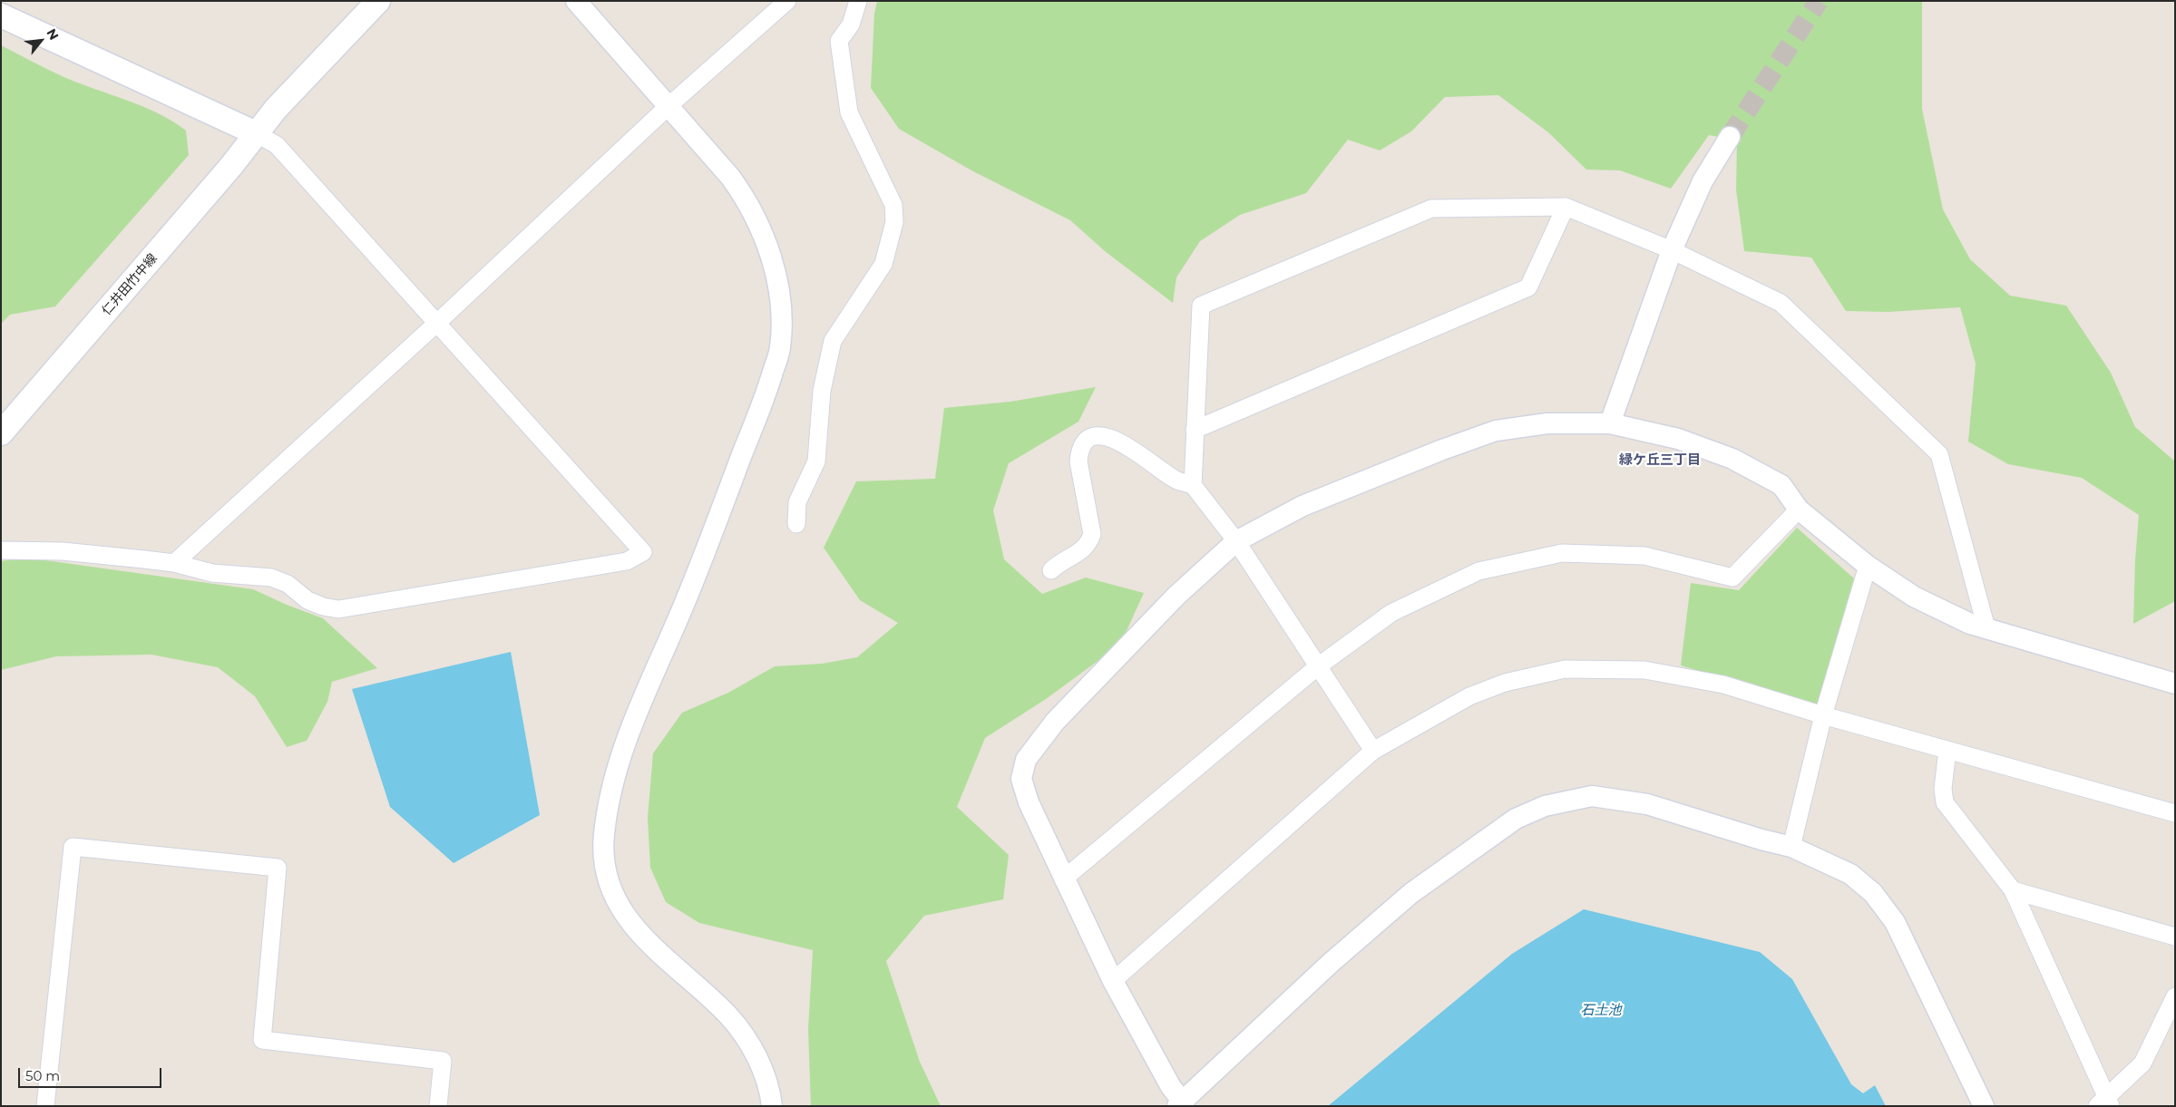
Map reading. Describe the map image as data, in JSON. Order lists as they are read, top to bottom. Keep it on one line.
{"streets":{"main road":["仁井田竹中線"]},"districts":["緑ケ丘三丁目"],"water":["石土池"],"scale_bar":"50 m","north":"top right"}
